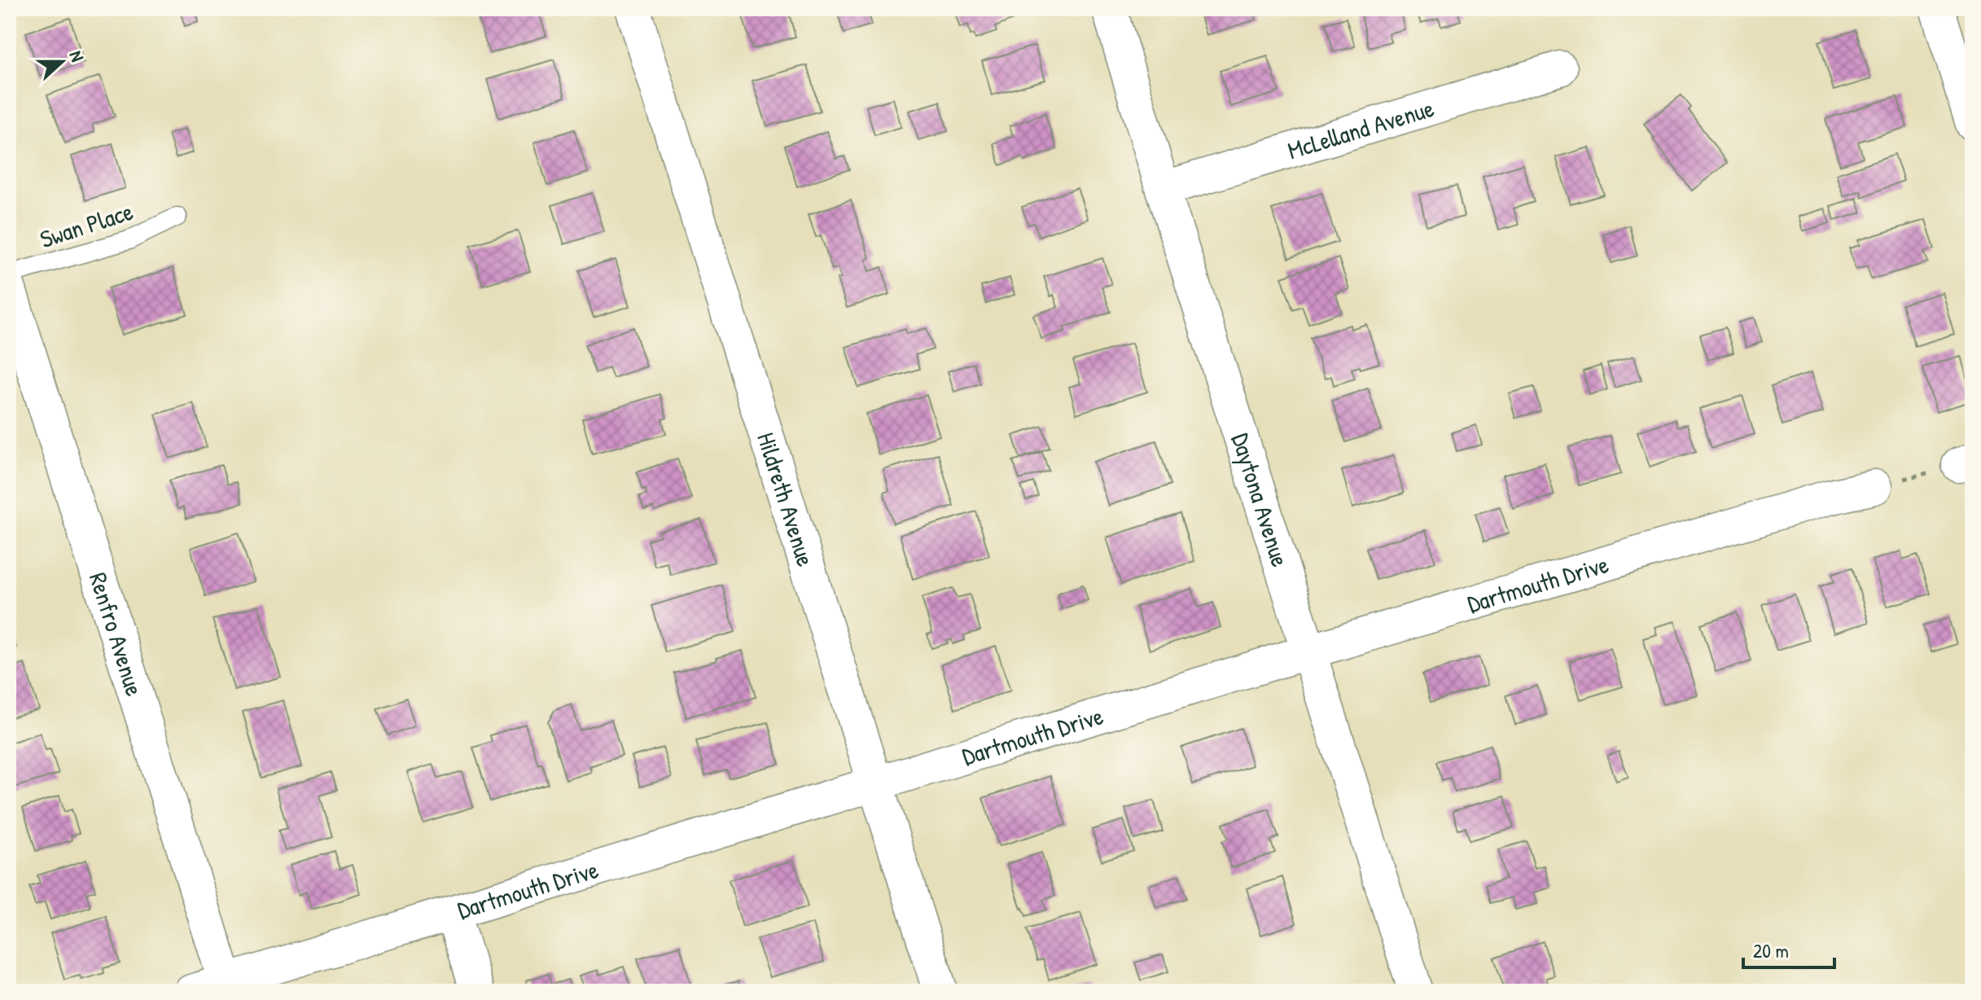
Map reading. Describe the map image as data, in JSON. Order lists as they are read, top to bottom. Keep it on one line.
{"streets":{"street":["McLelland Avenue","Hildreth Avenue","Daytona Avenue","Dartmouth Drive","Renfro Avenue"],"lane":["Swan Place"]},"crossings":[["McLelland Avenue","Daytona Avenue"],["Hildreth Avenue","Dartmouth Drive"],["Daytona Avenue","Dartmouth Drive"],["Dartmouth Drive","Renfro Avenue"]],"scale_bar":"20 m","north":"right"}
